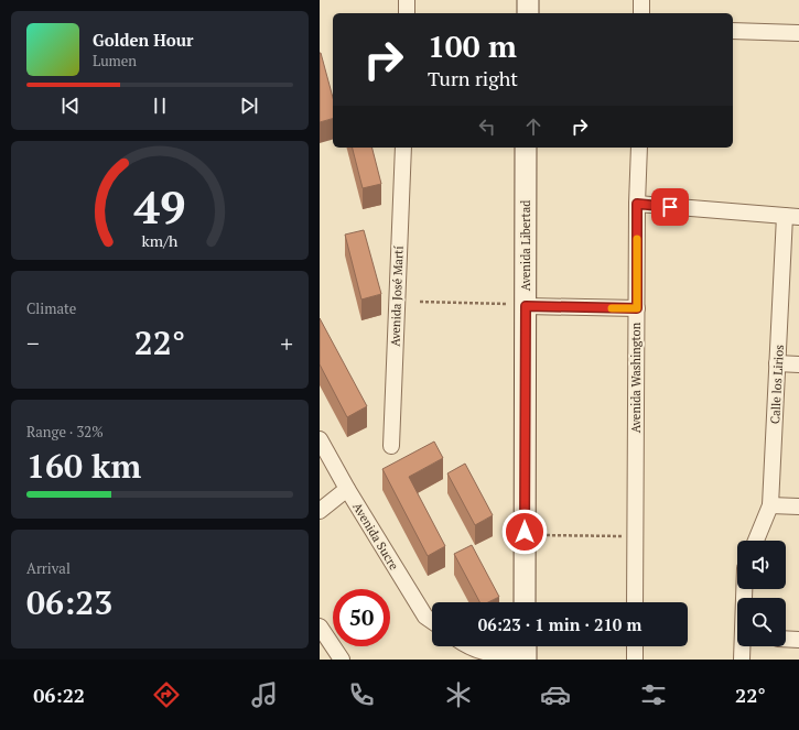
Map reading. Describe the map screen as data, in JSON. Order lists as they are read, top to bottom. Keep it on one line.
{"streets":{"main road":["Avenida Libertad"],"street":["Avenida José Martí","Avenida Washington","Calle los Lirios","Avenida Sucre"]},"page":{"turn":["100 m","Turn right"],"song":["Golden Hour","Lumen"],"tile":["Climate",["Range · 32%","160 km"],["Arrival","06:23"]],"heat":["−","22°","+"],"limit":"50","trip":"06:23 · 1 min · 210 m","tabs":["06:22","22°"],"gauge":["49","km/h"]}}
